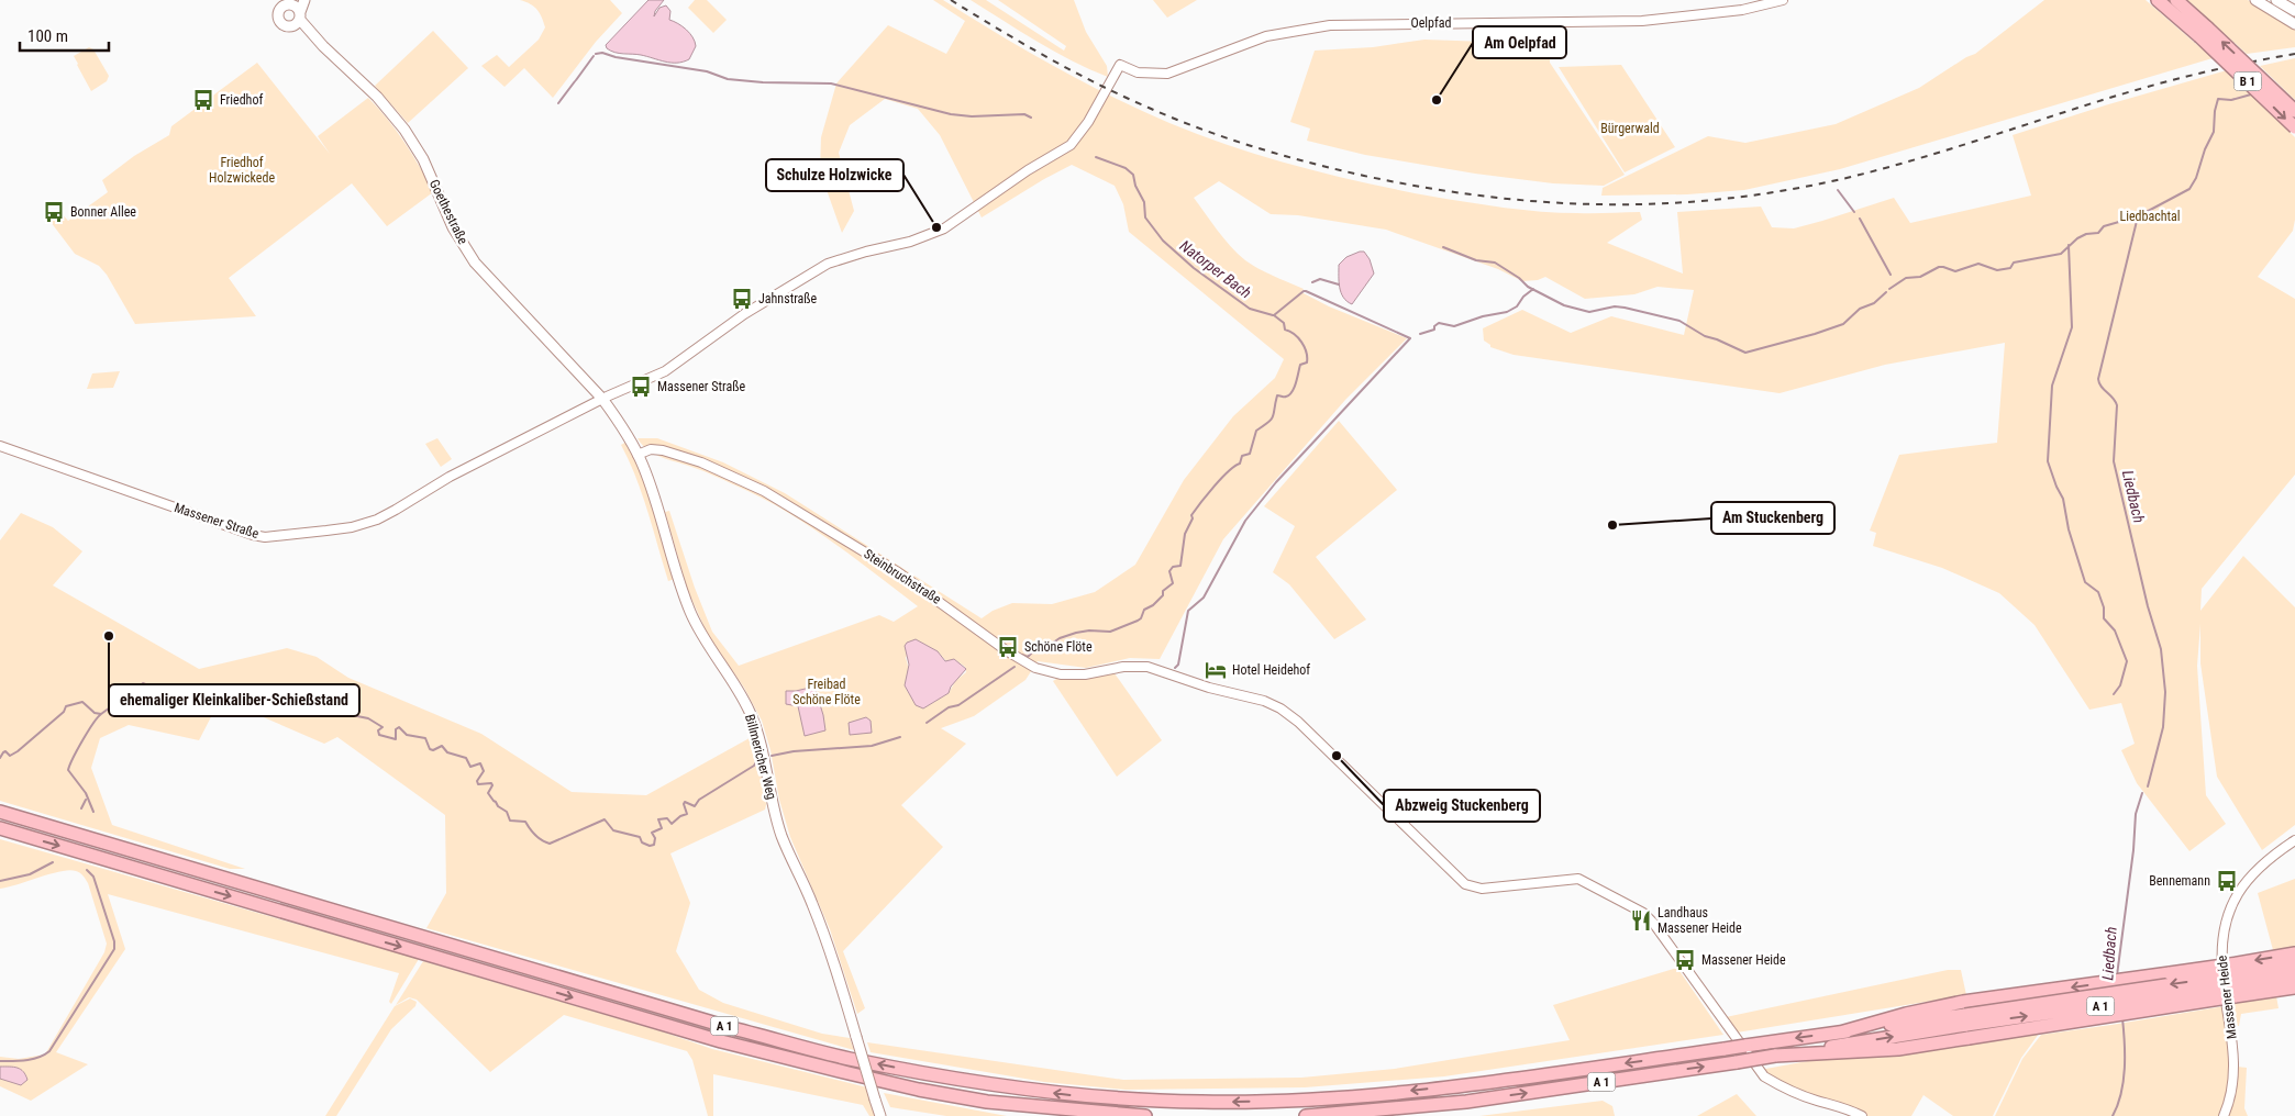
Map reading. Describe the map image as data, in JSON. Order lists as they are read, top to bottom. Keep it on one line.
{"streets":{"highway":["B 1","A 1"],"main road":["Goethestraße","Billmericher Weg"],"street":["Oelpfad","Massener Straße","Steinbruchstraße","Massener Heide"]},"crossings":[["Oelpfad","Massener Straße"],["Goethestraße","Massener Straße"],["Goethestraße","Billmericher Weg"],["Massener Straße","Billmericher Weg"],["Steinbruchstraße","Billmericher Weg"]],"water":["Natorper Bach","Liedbach"],"parks":["Bürgerwald","Friedhof Holzwickede","Liedbachtal","Freibad Schöne Flöte"],"places":{"bus stop":["Friedhof","Bonner Allee","Jahnstraße","Massener Straße","Schöne Flöte","Bennemann","Massener Heide"],"other":["Am Oelpfad","Schulze Holzwicke","Am Stuckenberg","ehemaliger Kleinkaliber-Schießstand","Abzweig Stuckenberg"],"hotel":["Hotel Heidehof"],"restaurant":["Landhaus Massener Heide"]},"scale_bar":"100 m"}
